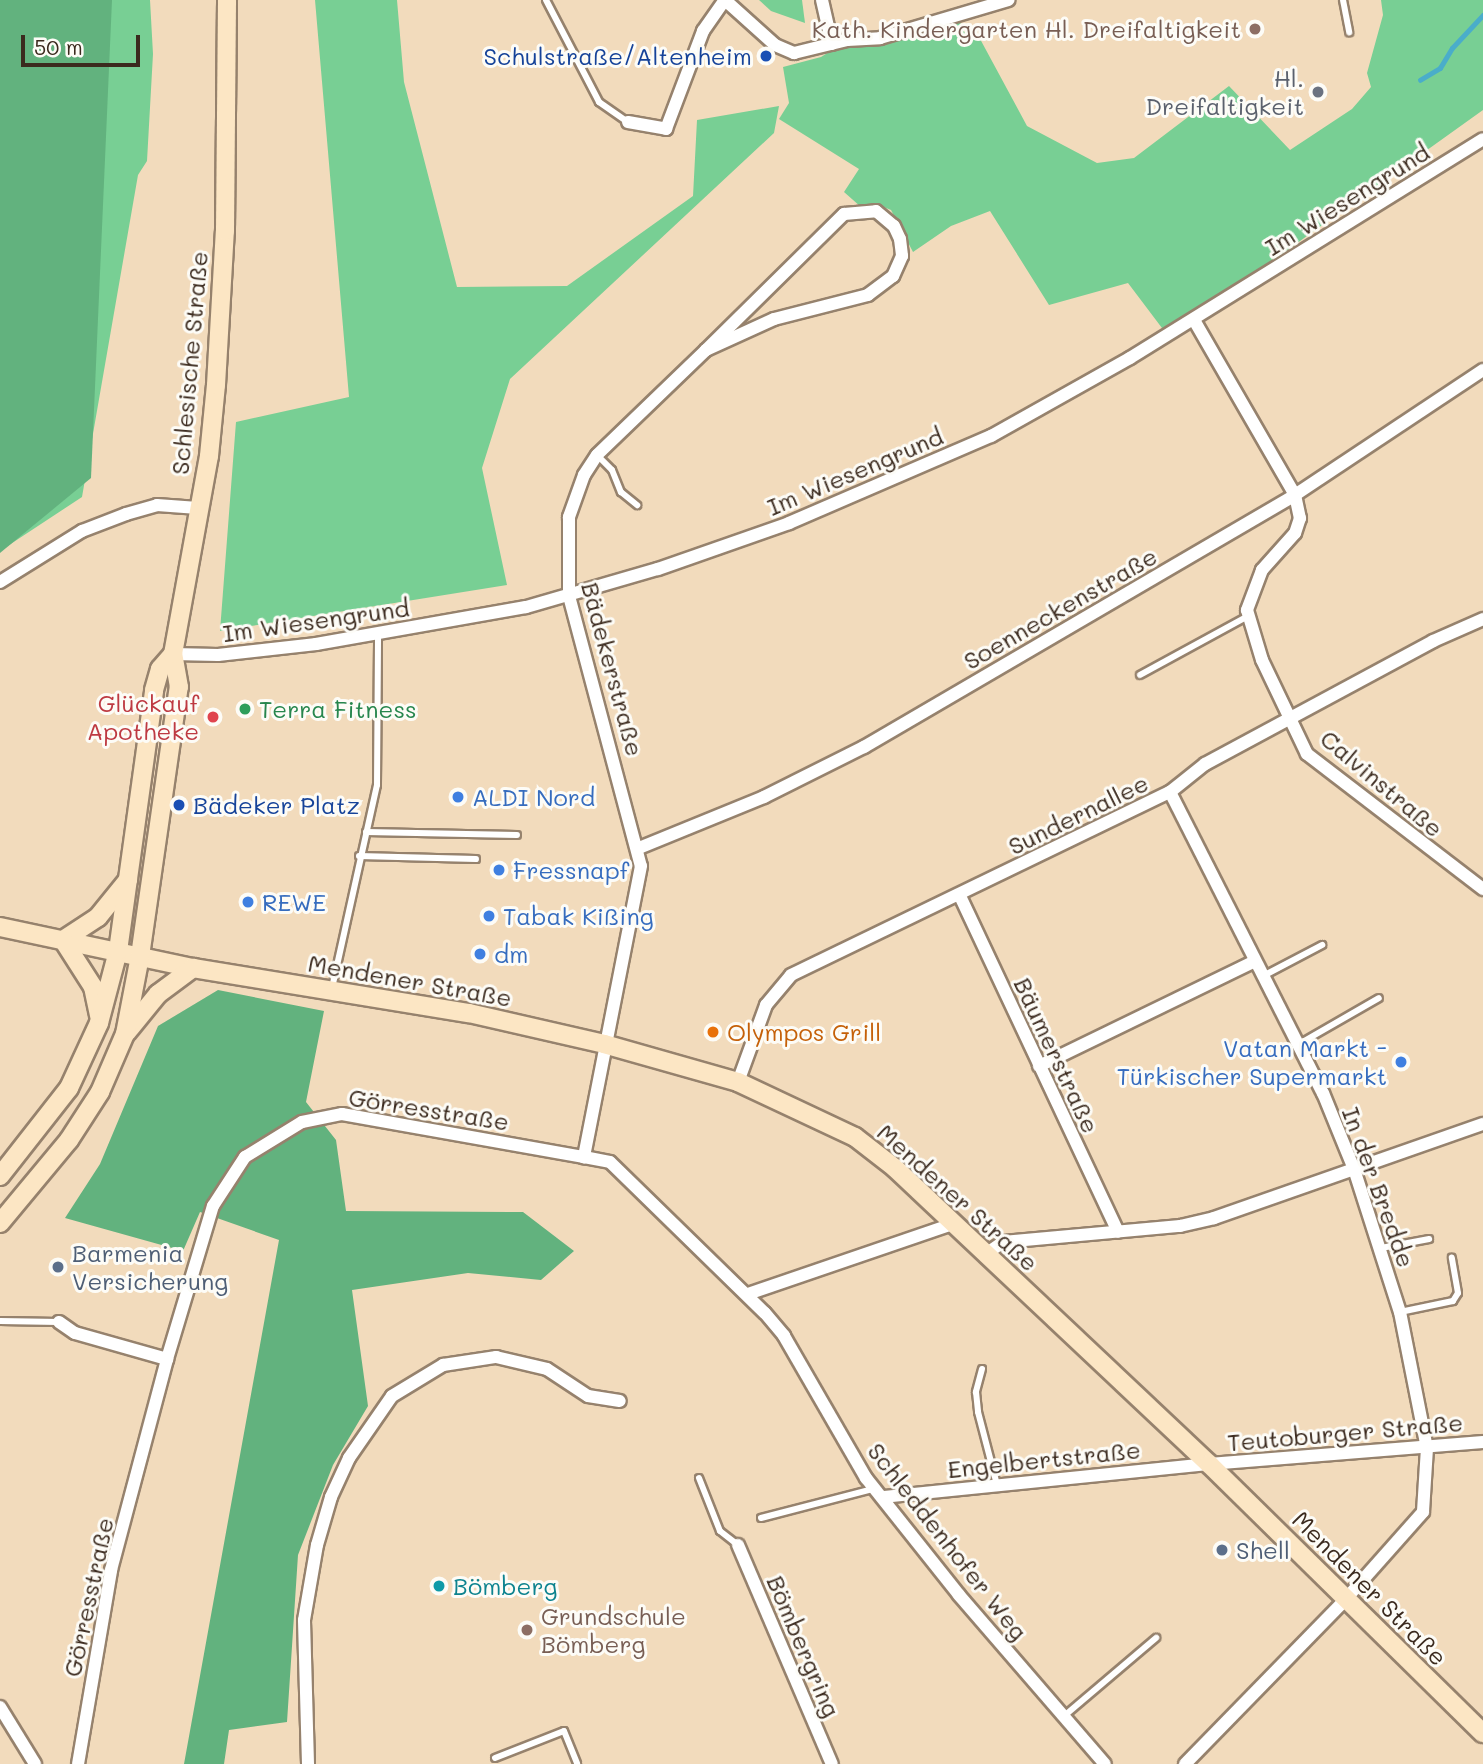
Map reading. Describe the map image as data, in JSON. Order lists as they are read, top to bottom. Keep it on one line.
{"streets":{"main road":["Schlesische Straße","Mendener Straße"],"street":["Im Wiesengrund","Soenneckenstraße","Bädekerstraße","Calvinstraße","Sundernallee","Bäumerstraße","Görresstraße","In der Bredde","Teutoburger Straße","Engelbertstraße","Schleddenhofer Weg","Bömbergring"]},"crossings":[["Im Wiesengrund","Schlesische Straße"],["Im Wiesengrund","Bädekerstraße"],["Schlesische Straße","Mendener Straße"],["Soenneckenstraße","Bädekerstraße"],["Soenneckenstraße","Calvinstraße"],["Bädekerstraße","Mendener Straße"],["Calvinstraße","Sundernallee"],["Sundernallee","Mendener Straße"],["Sundernallee","Bäumerstraße"],["Sundernallee","In der Bredde"],["Mendener Straße","In der Bredde"],["Mendener Straße","Teutoburger Straße"],["Mendener Straße","Engelbertstraße"],["Görresstraße","Schleddenhofer Weg"],["In der Bredde","Teutoburger Straße"],["Teutoburger Straße","Engelbertstraße"],["Engelbertstraße","Schleddenhofer Weg"]],"places":["Kath. Kindergarten Hl. Dreifaltigkeit","Schulstraße/Altenheim","Hl. Dreifaltigkeit","Terra Fitness","Glückauf Apotheke","ALDI Nord","Bädeker Platz","Fressnapf","REWE","Tabak Kißing","dm","Olympos Grill","Vatan Markt - Türkischer Supermarkt","Barmenia Versicherung","Shell","Bömberg","Grundschule Bömberg"],"scale_bar":"50 m"}
